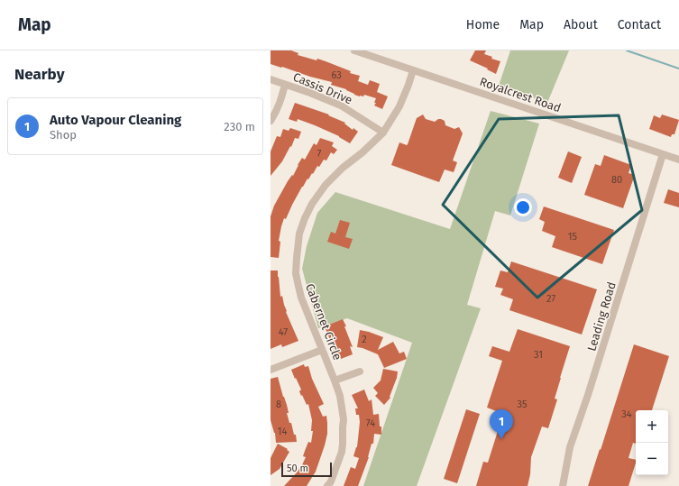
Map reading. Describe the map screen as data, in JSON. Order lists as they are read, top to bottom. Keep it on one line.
{"streets":{"street":["Cassis Drive","Royalcrest Road","Leading Road","Cabernet Circle"]},"crossings":[["Cassis Drive","Cabernet Circle"],["Royalcrest Road","Leading Road"],["Royalcrest Road","Cabernet Circle"]],"house_numbers":["63","7","80","15","27","47","2","31","8","35","34","74","14"],"scale_bar":"50 m","page":{"header":"Map","nav":["Home","Map","About","Contact"],"heading":"Nearby","list":[{"mark":"1","name":"Auto Vapour Cleaning","note":"Shop","value":"230 m"}],"pins":"1","map_buttons":["+","−"],"scale":"50 m"}}
